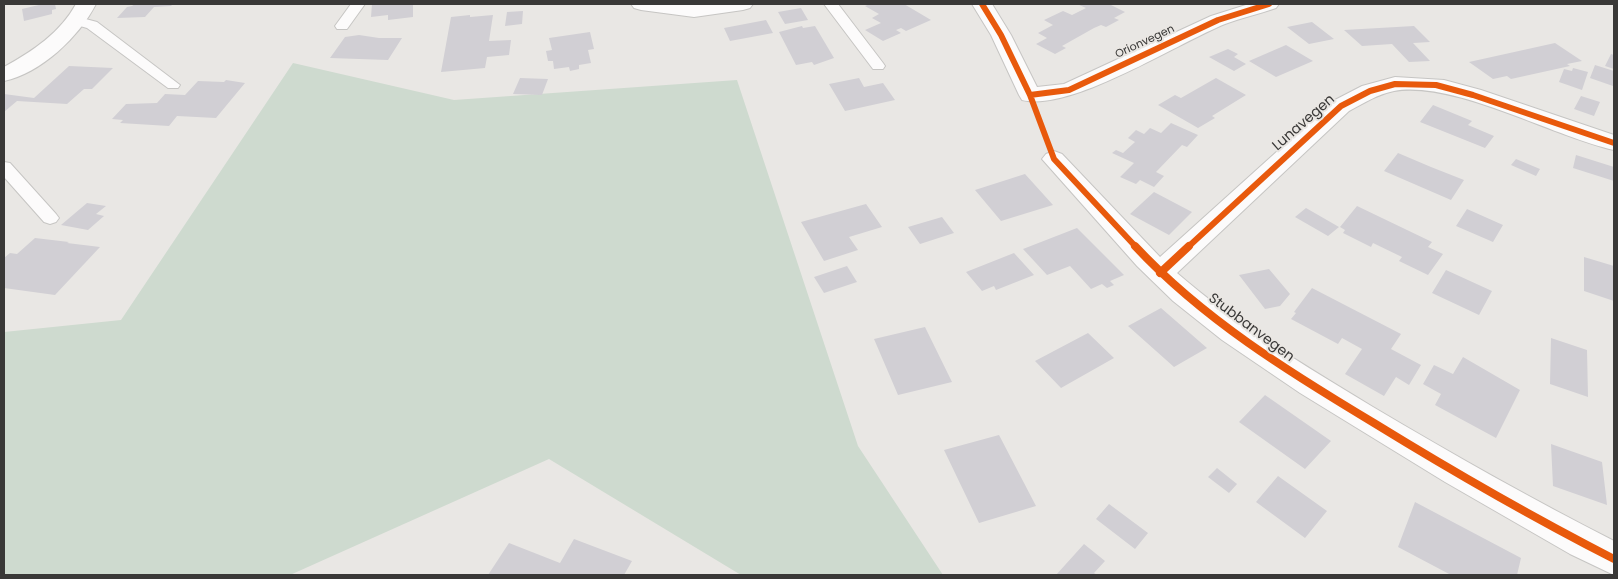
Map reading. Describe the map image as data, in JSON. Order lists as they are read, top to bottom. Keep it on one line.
{"streets":{"street":["Orionvegen","Lunavegen","Stubbanvegen"]},"crossings":[["Lunavegen","Stubbanvegen"]]}
